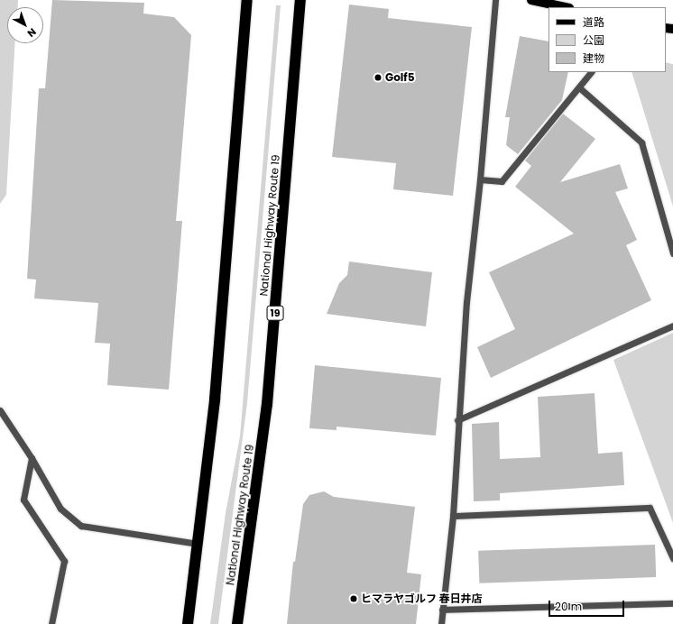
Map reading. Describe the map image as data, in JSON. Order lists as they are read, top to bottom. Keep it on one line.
{"streets":{"highway":["National Highway Route 19","19"]},"places":["Golf5","ヒマラヤゴルフ 春日井店"],"legend":["道路","公園","建物"],"scale_bar":"20 m","north":"bottom right"}
